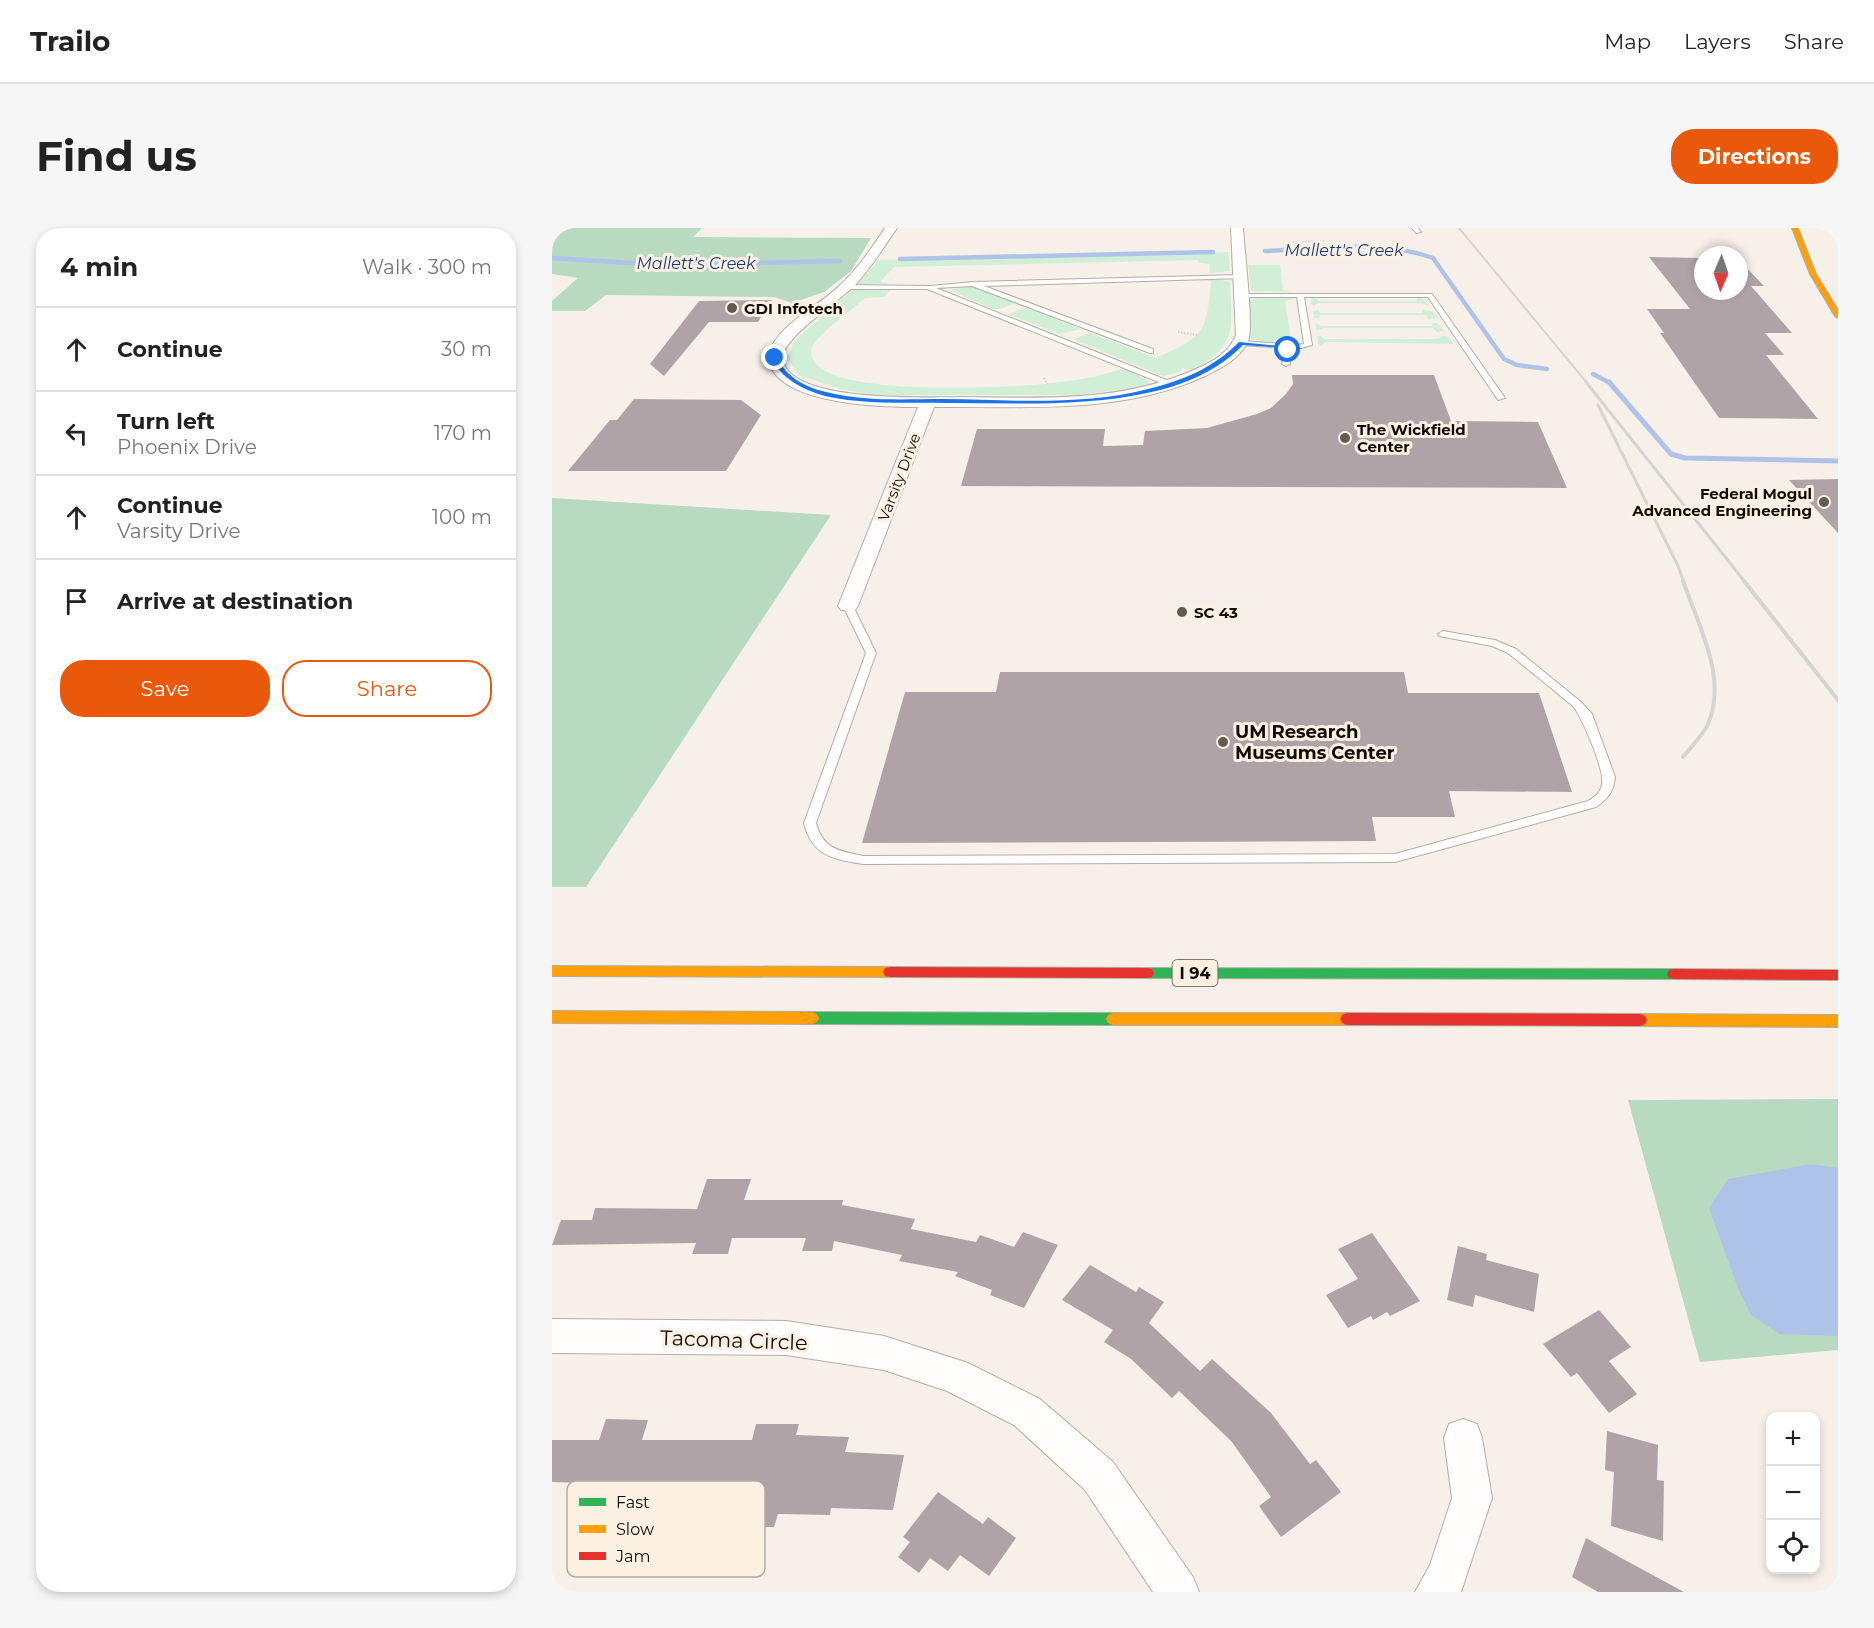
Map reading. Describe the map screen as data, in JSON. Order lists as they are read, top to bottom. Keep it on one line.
{"streets":{"main road":["I 94"],"street":["Varsity Drive","Tacoma Circle"]},"water":["Mallett's Creek"],"places":["GDI Infotech","The Wickfield Center","Federal Mogul Advanced Engineering","SC 43","UM Research Museums Center"],"legend":["Fast","Slow","Jam"],"north":"bottom","page":{"header":"Trailo","nav":["Map","Layers","Share"],"buttons":["Directions",["Save","Share"]],"title":"Find us","heading":["4 min","Walk · 300 m"],"list":[["Continue","30 m"],["Turn left","Phoenix Drive","170 m"],["Continue","Varsity Drive","100 m"],"Arrive at destination"],"map_buttons":["+","−"]}}
